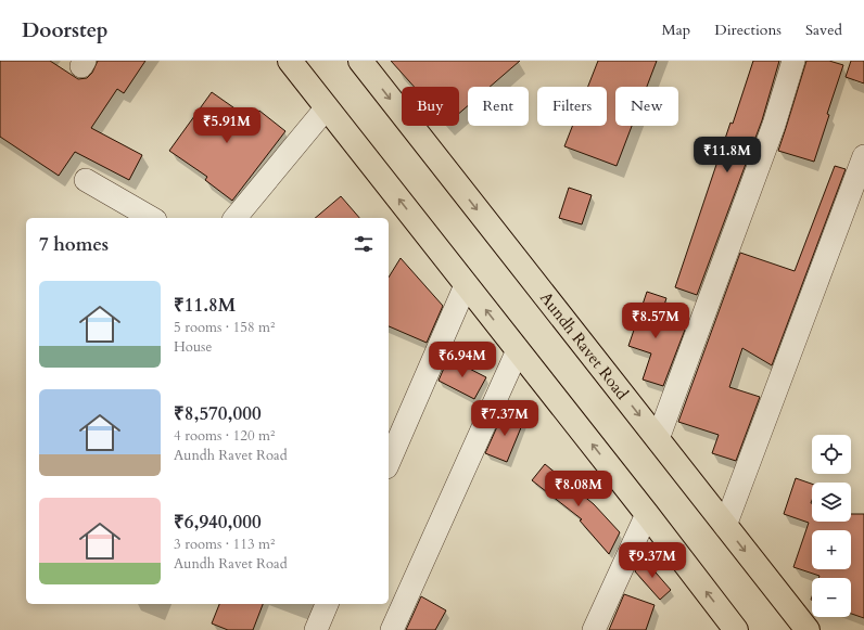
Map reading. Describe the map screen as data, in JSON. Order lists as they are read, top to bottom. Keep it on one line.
{"streets":{"main road":["Aundh Ravet Road"]},"page":{"header":"Doorstep","nav":["Map","Directions","Saved"],"chip":["Buy","Rent","Filters","New"],"price":["₹5.91M","₹11.8M","₹8.57M","₹6.94M","₹7.37M","₹8.08M","₹9.37M"],"heading":"7 homes","list":[{"name":"₹11.8M","note":"5 rooms · 158 m² · House"},{"name":"₹8,570,000","note":"4 rooms · 120 m² · Aundh Ravet Road"},{"name":"₹6,940,000","note":"3 rooms · 113 m² · Aundh Ravet Road"}],"map_buttons":["+","−"]}}
